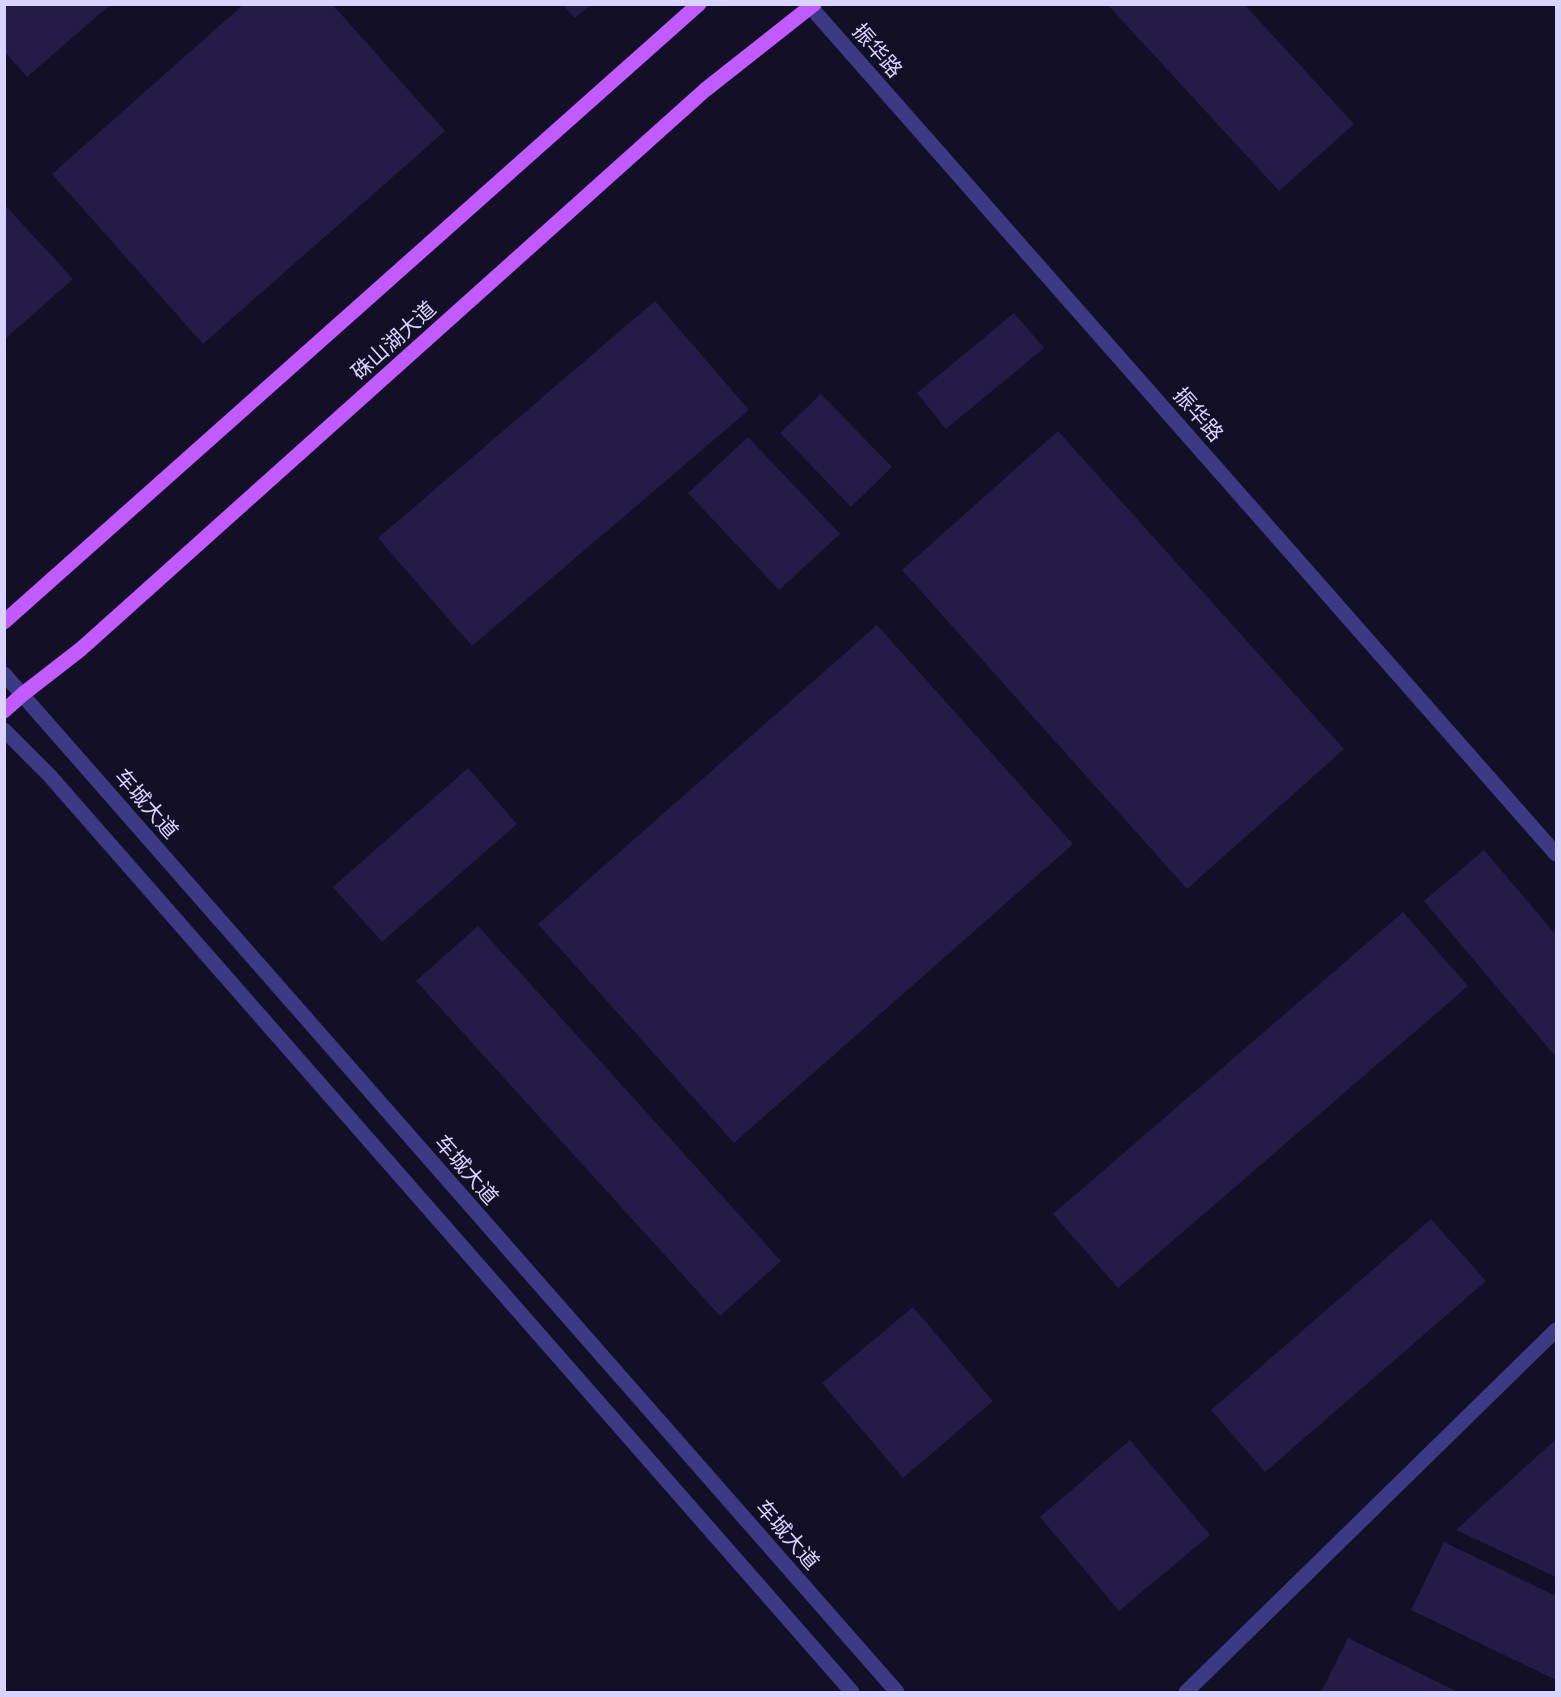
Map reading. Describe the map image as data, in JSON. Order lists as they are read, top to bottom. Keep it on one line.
{"streets":{"main road":["硃山湖大道"],"street":["振华路","车城大道"]},"crossings":[["振华路","硃山湖大道"],["硃山湖大道","车城大道"]]}
